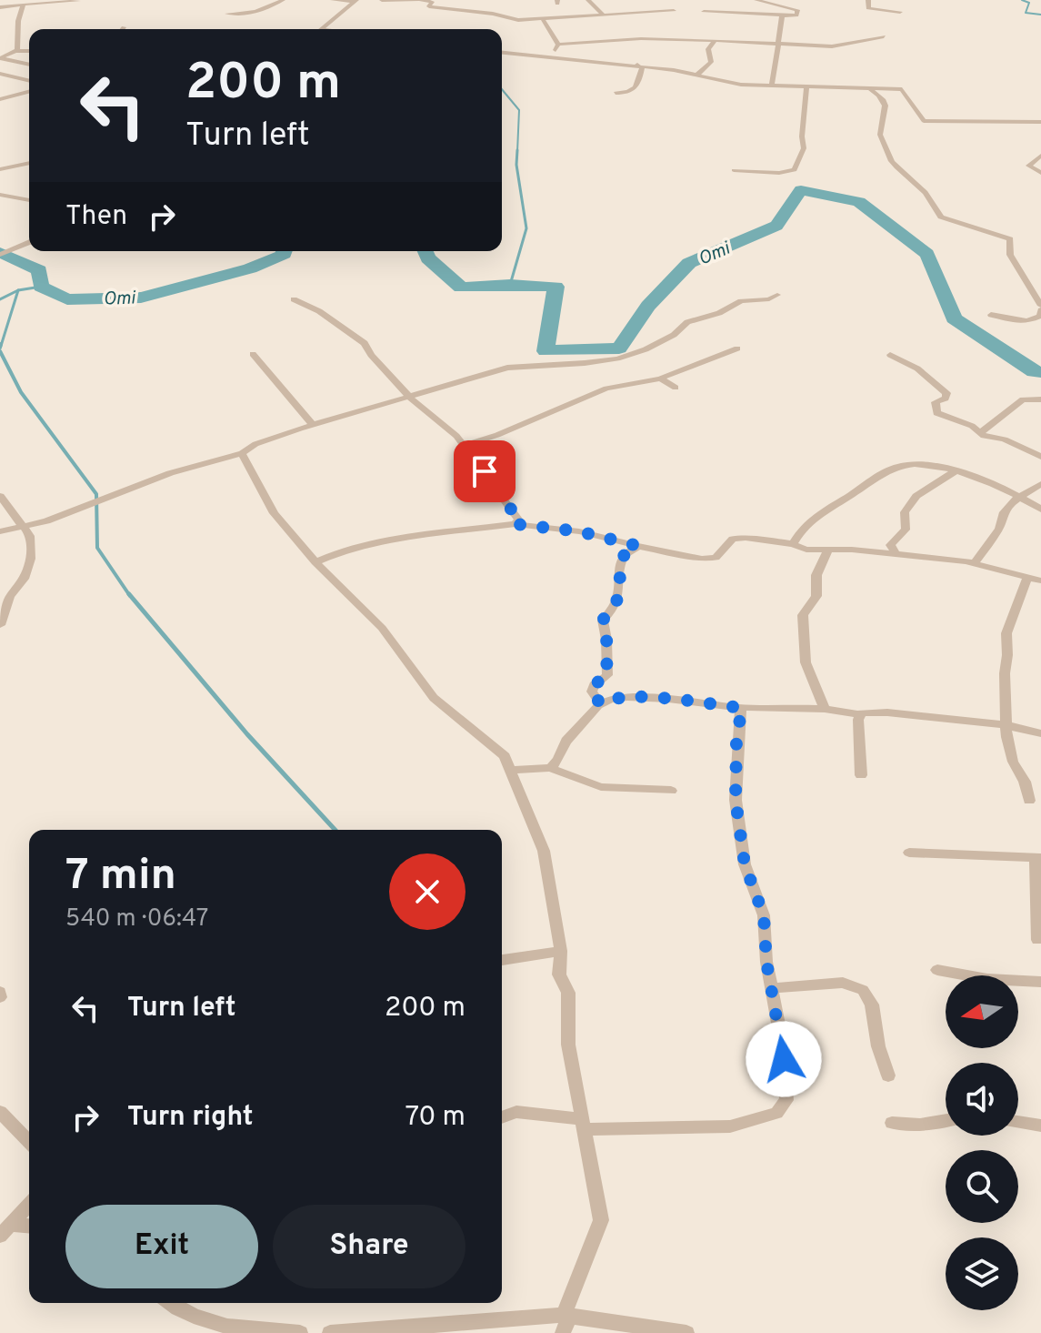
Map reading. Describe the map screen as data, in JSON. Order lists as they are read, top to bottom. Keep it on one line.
{"water":["Omi"],"north":"left","page":{"turn":["200 m","Turn left"],"then":"Then","heading":["7 min","540 m · 06:47"],"list":[{"name":"Turn left","value":"200 m"},{"name":"Turn right","value":"70 m"}],"buttons":["Exit","Share"]}}
